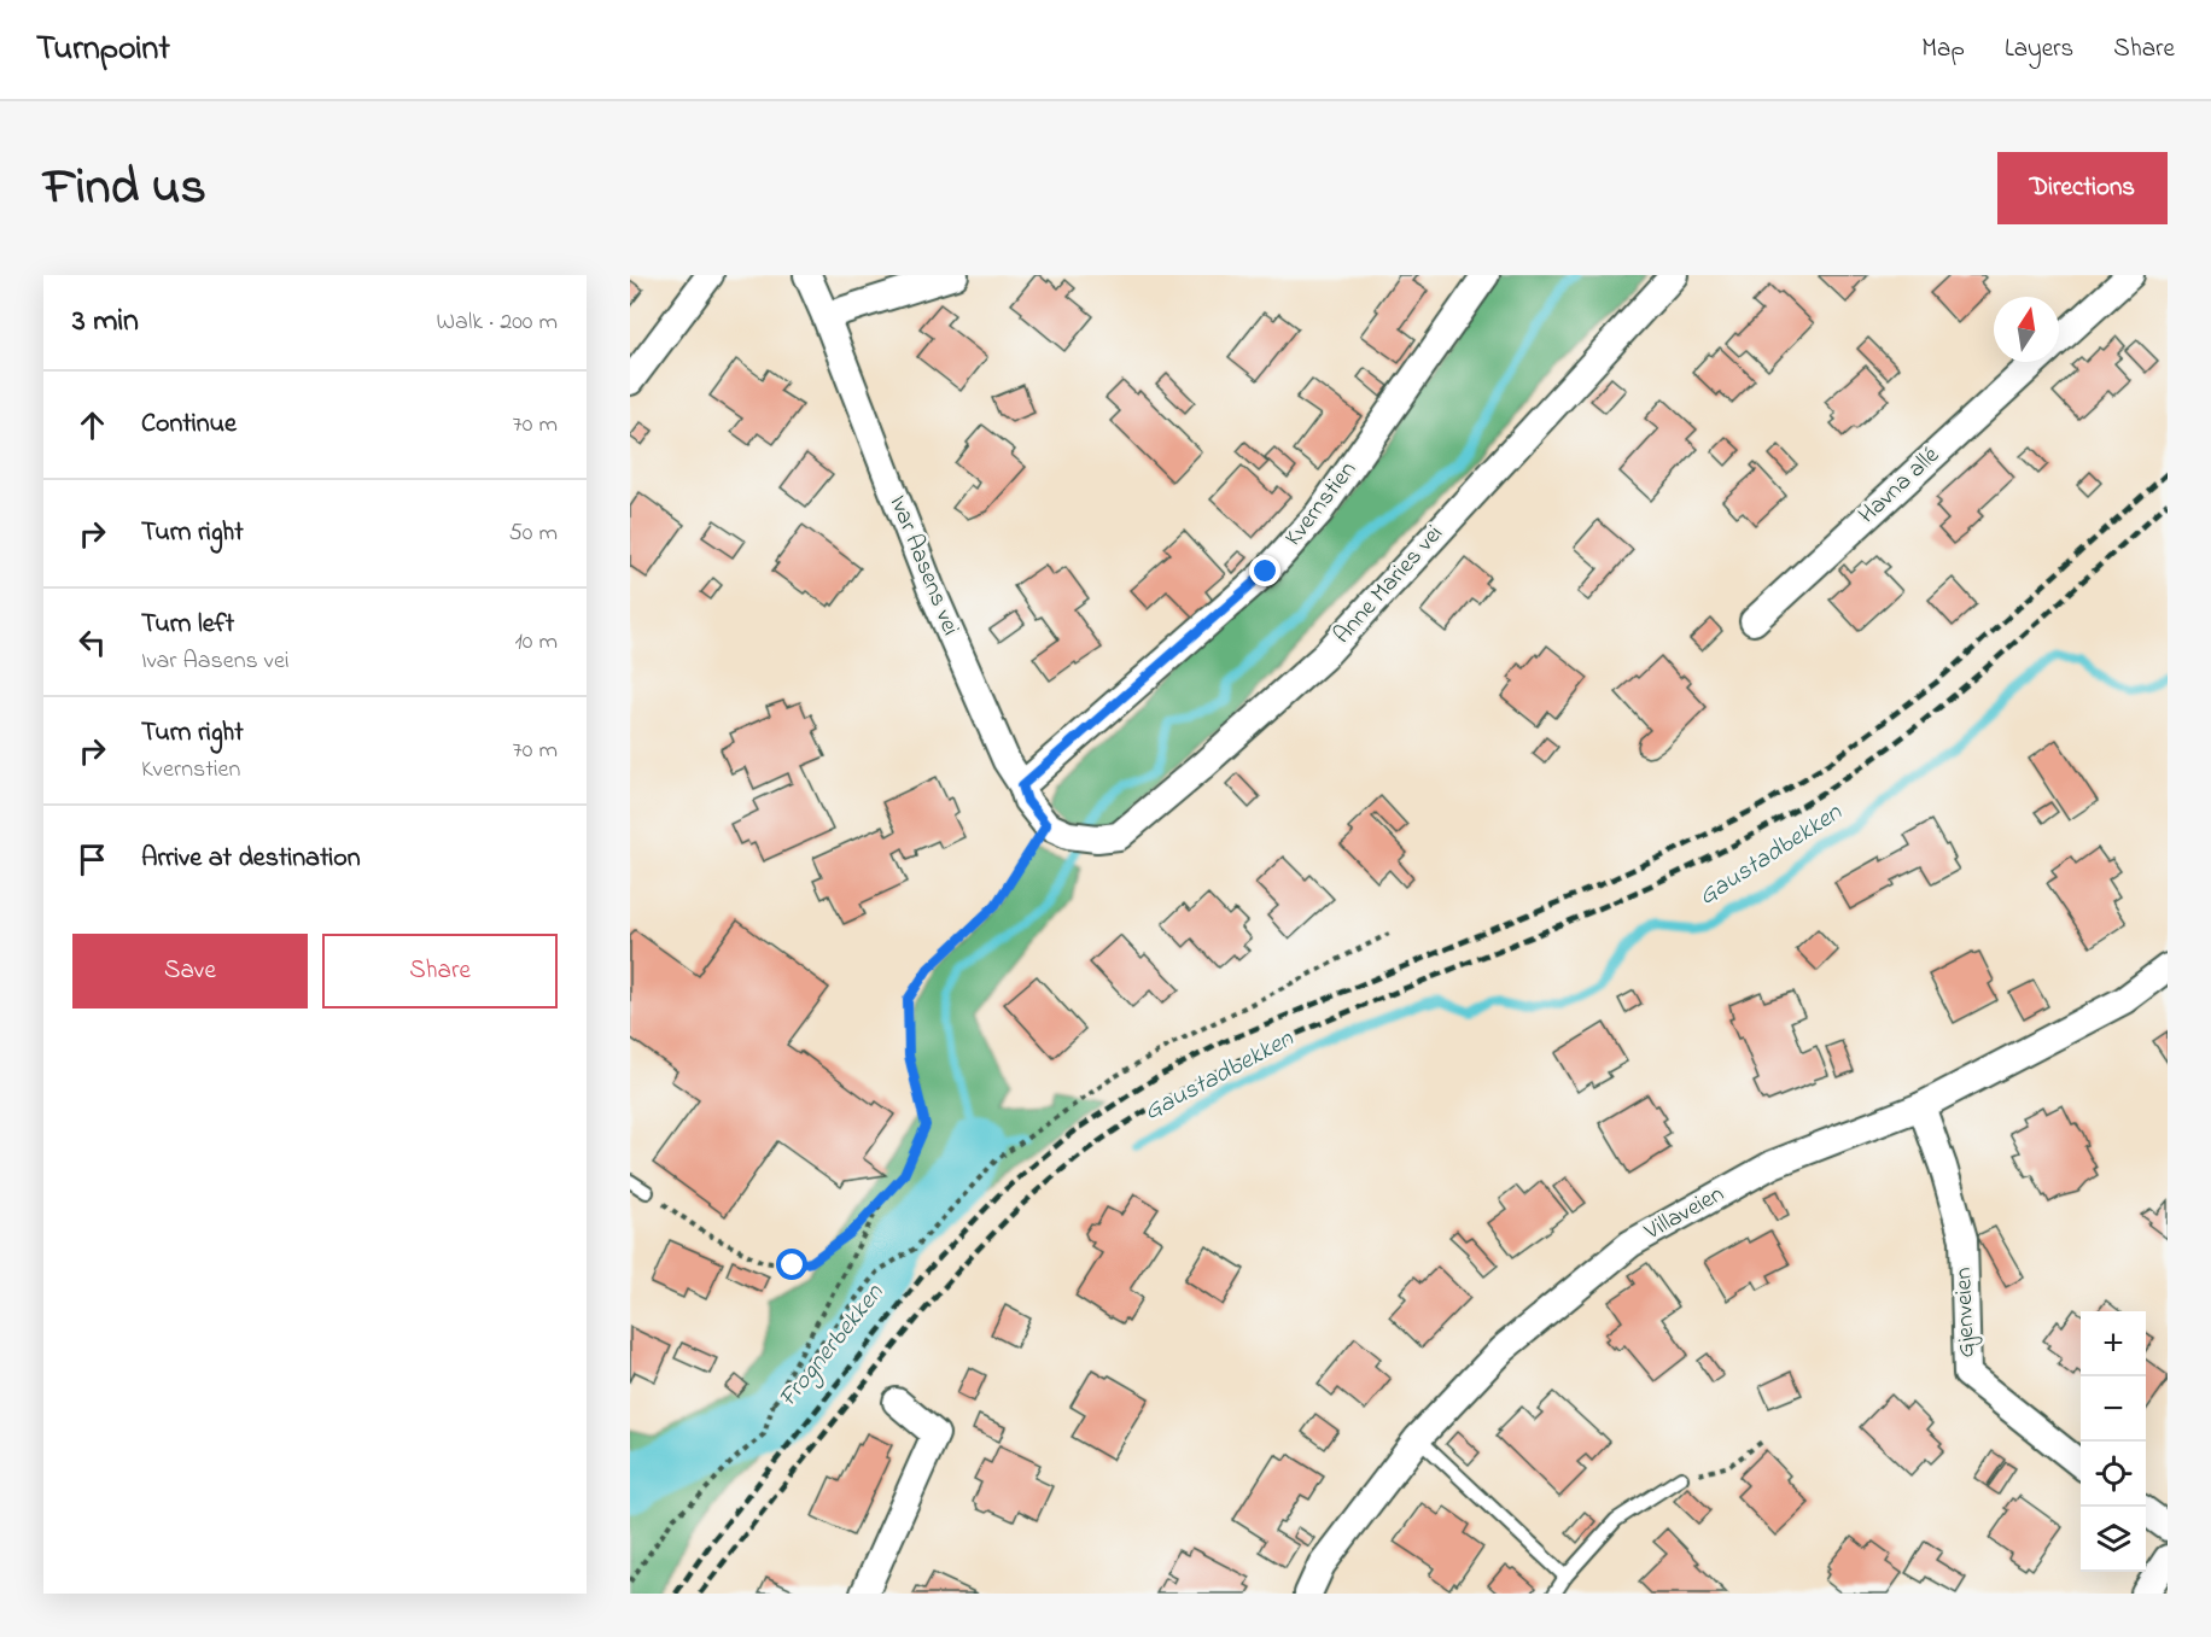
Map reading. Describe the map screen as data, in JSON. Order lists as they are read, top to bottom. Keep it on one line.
{"streets":{"street":["Havna allé","Kvernstien","Ivar Aasens vei","Anne Maries vei","Villaveien","Gjenveien"]},"crossings":[["Kvernstien","Ivar Aasens vei"],["Ivar Aasens vei","Anne Maries vei"],["Villaveien","Gjenveien"]],"water":["Gaustadbekken","Frognerbekken"],"north":"top","page":{"header":"Turnpoint","nav":["Map","Layers","Share"],"title":"Find us","buttons":["Directions",["Save","Share"]],"heading":["3 min","Walk · 200 m"],"list":[["Continue","70 m"],["Turn right","50 m"],["Turn left","Ivar Aasens vei","10 m"],["Turn right","Kvernstien","70 m"],"Arrive at destination"],"map_buttons":["+","−"]}}
